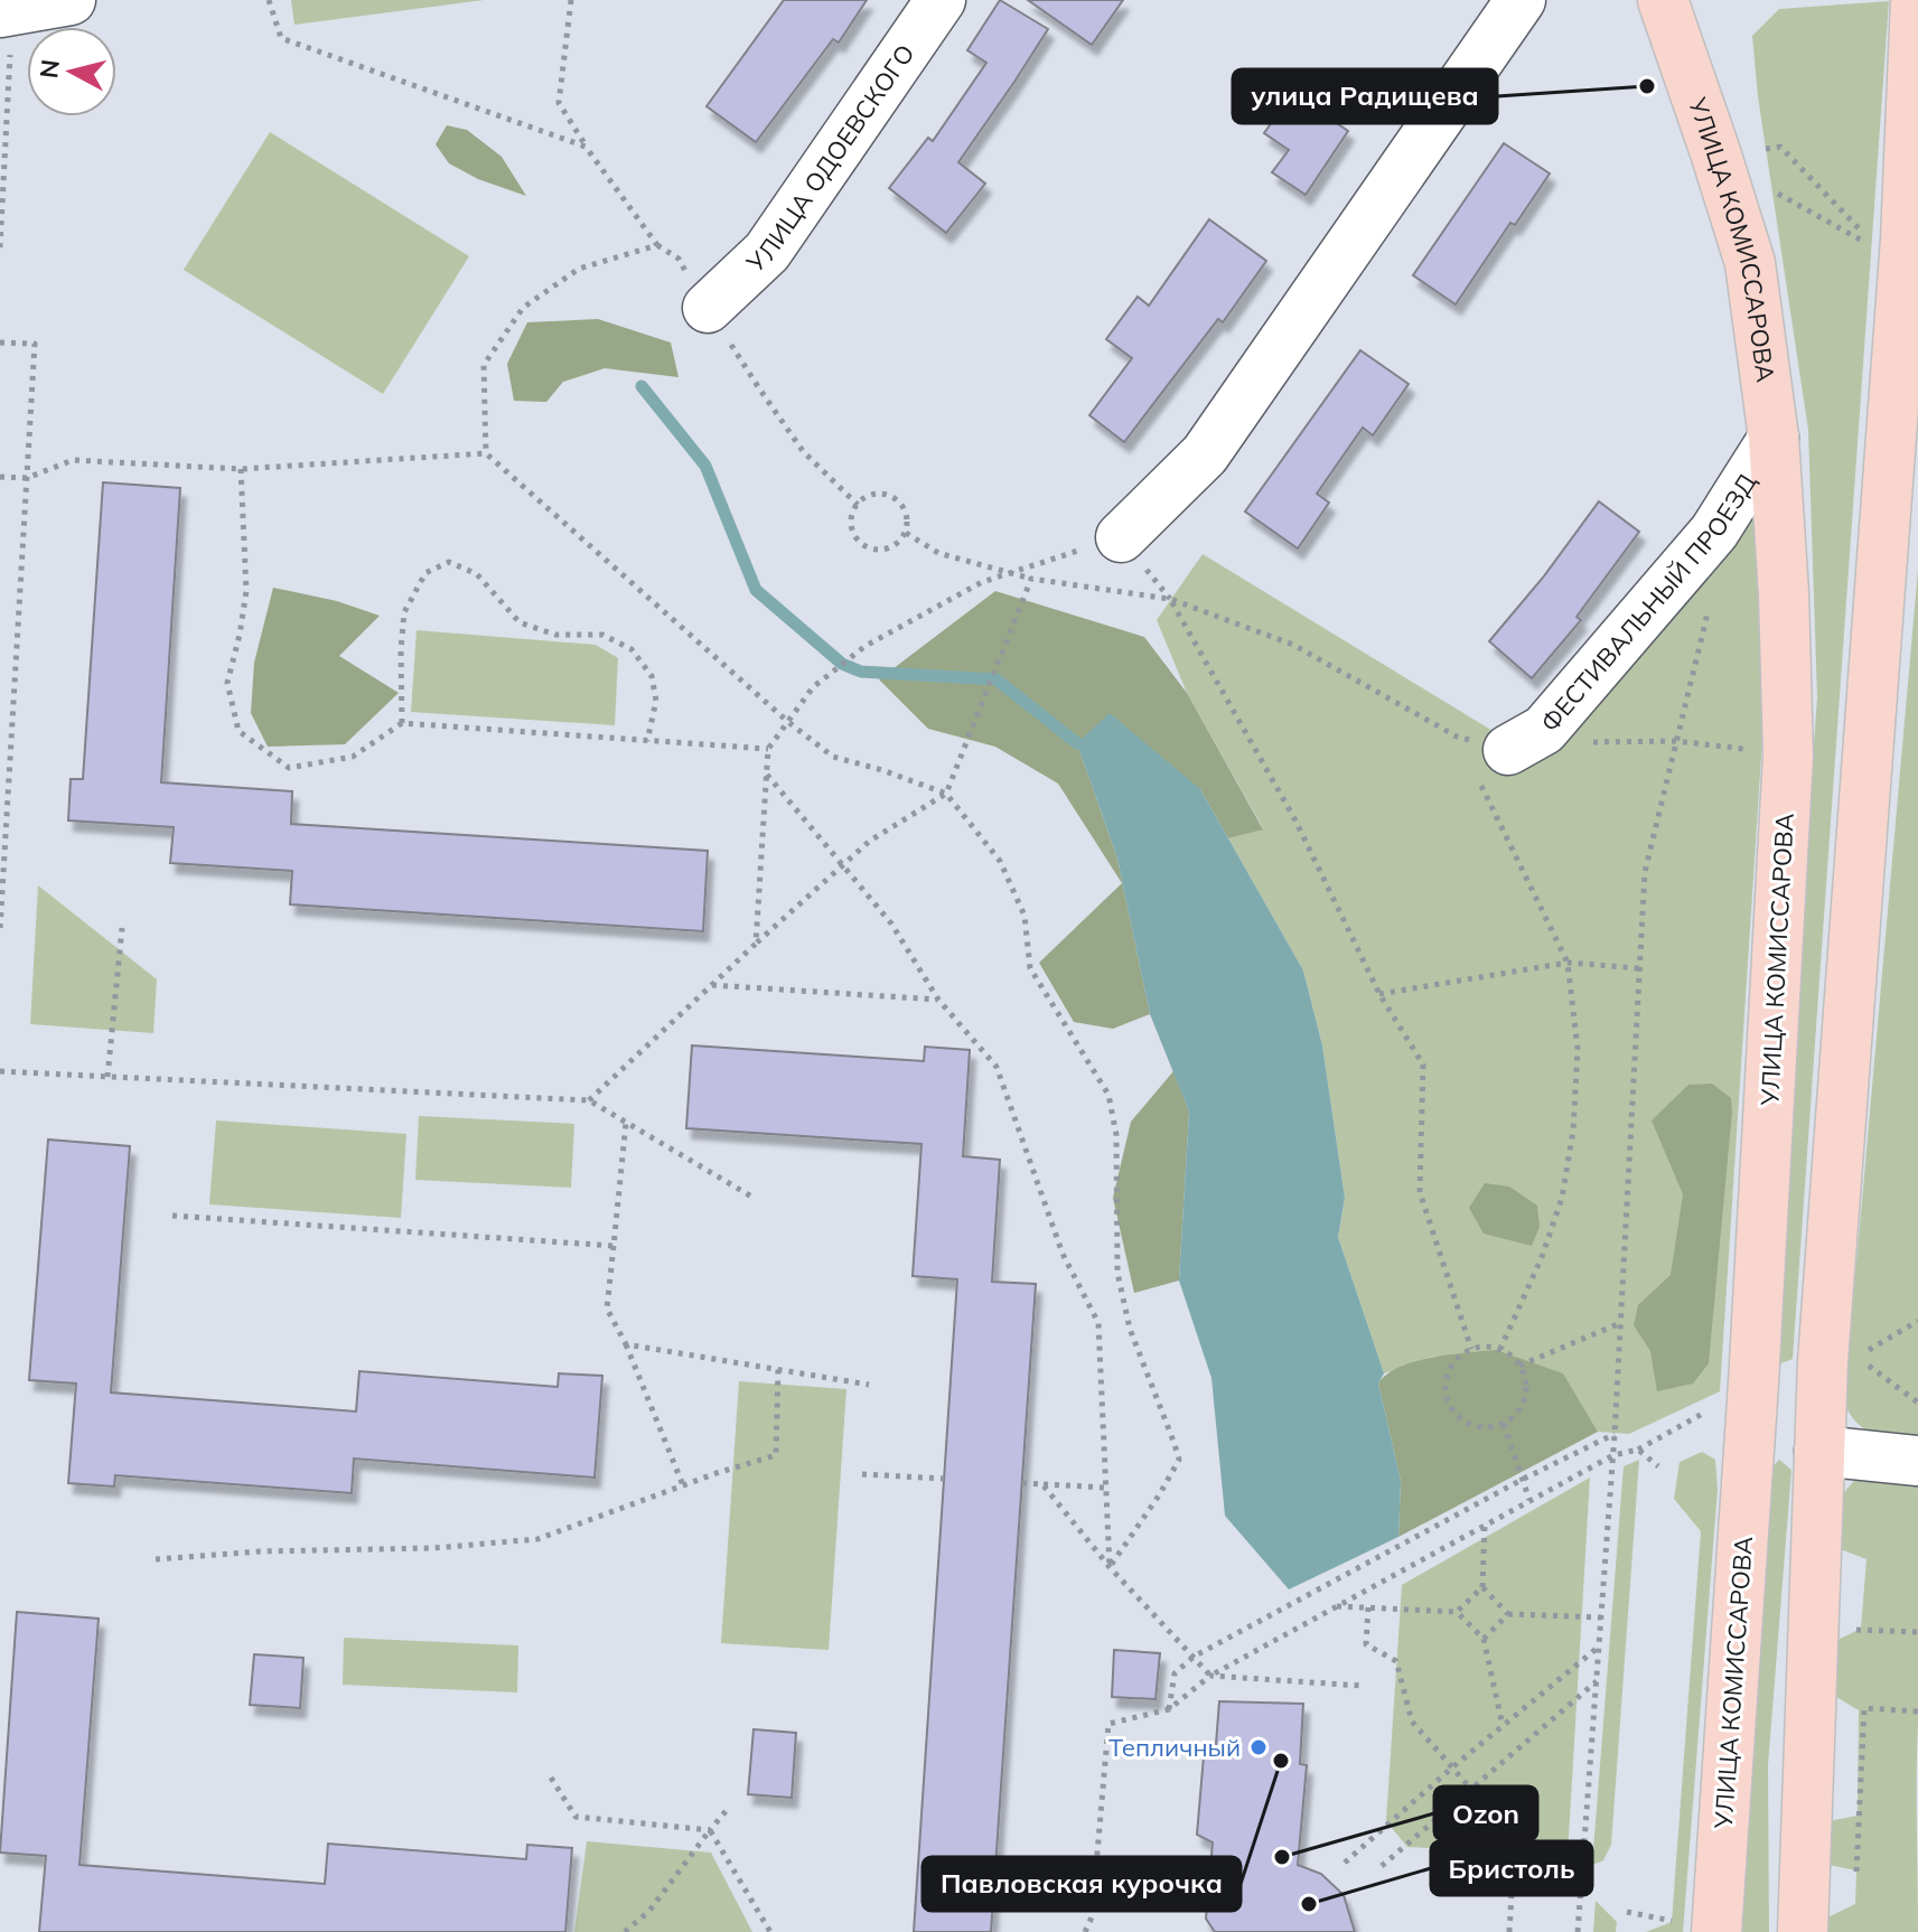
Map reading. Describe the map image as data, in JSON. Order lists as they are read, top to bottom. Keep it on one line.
{"streets":{"main road":["УЛИЦА КОМИССАРОВА"],"street":["УЛИЦА ОДОЕВСКОГО","ФЕСТИВАЛЬНЫЙ ПРОЕЗД"]},"crossings":[["УЛИЦА КОМИССАРОВА","ФЕСТИВАЛЬНЫЙ ПРОЕЗД"]],"places":["улица Радищева","Тепличный","Павловская курочка","Ozon","Бристоль"],"north":"left"}
